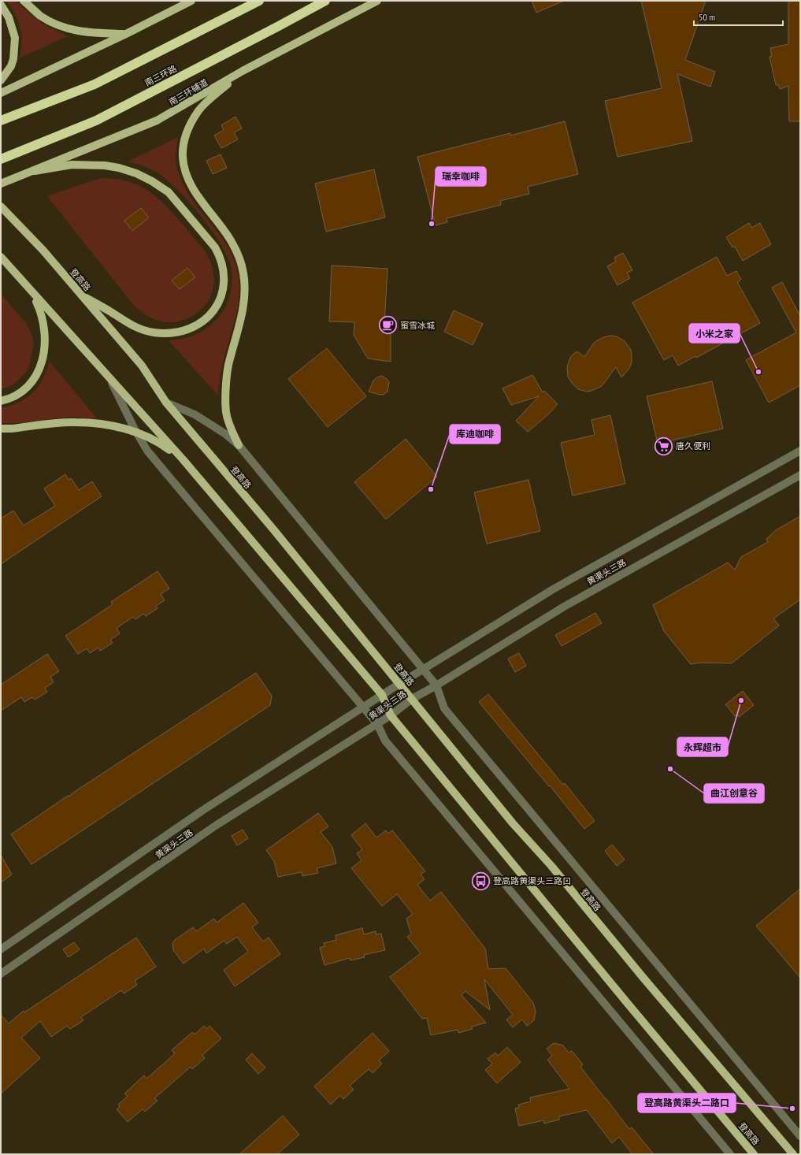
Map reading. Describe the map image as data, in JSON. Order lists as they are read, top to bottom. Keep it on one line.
{"streets":{"highway":["南三环路"],"main road":["南三环辅道","登高路"],"street":["黄渠头三路"]},"crossings":[["登高路","黄渠头三路"]],"places":{"other":["瑞幸咖啡","小米之家","库迪咖啡","永辉超市","曲江创意谷","登高路黄渠头二路口"],"cafe":["蜜雪冰城"],"supermarket":["唐久便利"],"bus stop":["登高路黄渠头三路口"]},"scale_bar":"50 m"}
